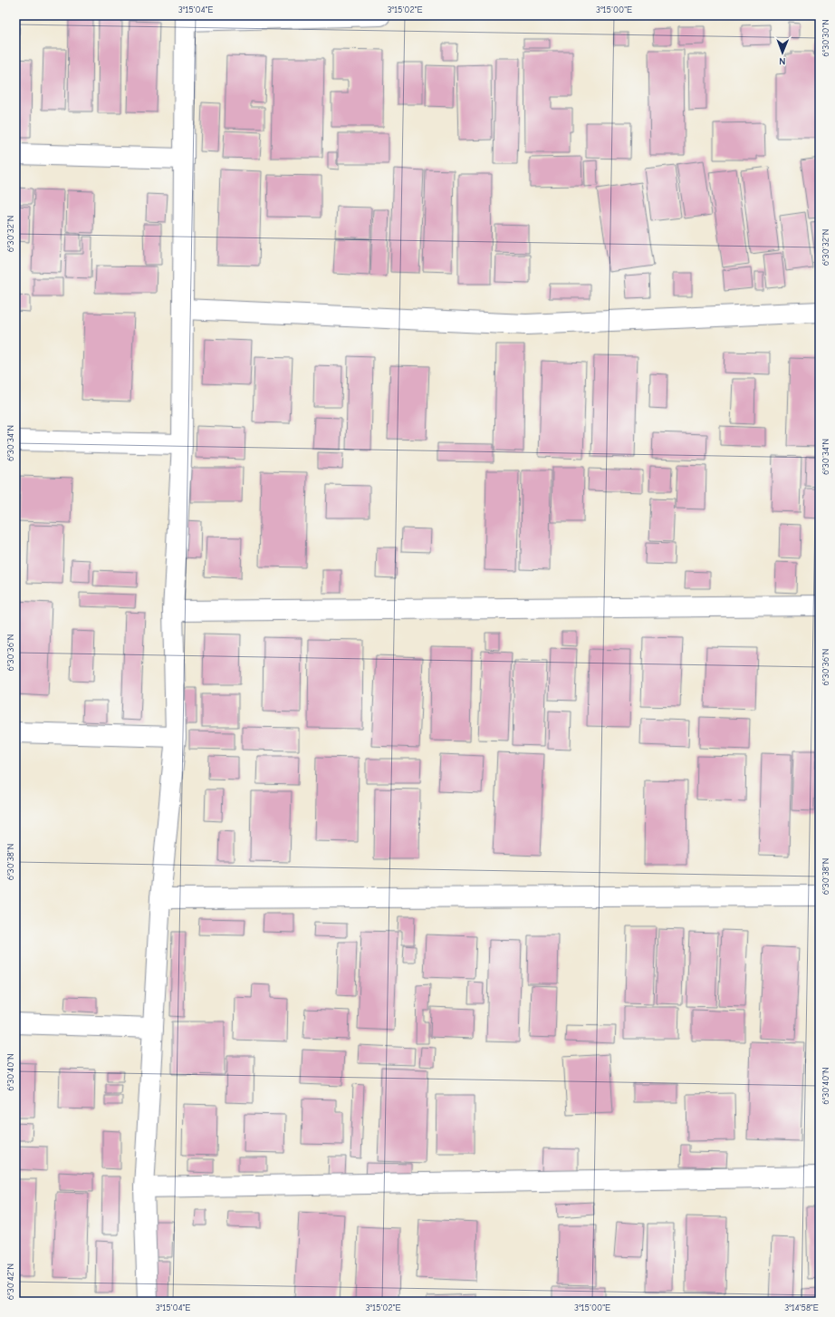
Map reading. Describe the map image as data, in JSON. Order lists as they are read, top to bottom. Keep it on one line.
{"north":"bottom","coordinates":["3°15'04\"E","3°15'02\"E","3°15'00\"E","6°30'30\"N","6°30'32\"N","6°30'34\"N","6°30'36\"N","6°30'38\"N","6°30'40\"N","6°30'42\"N","3°14'58\"E"]}
